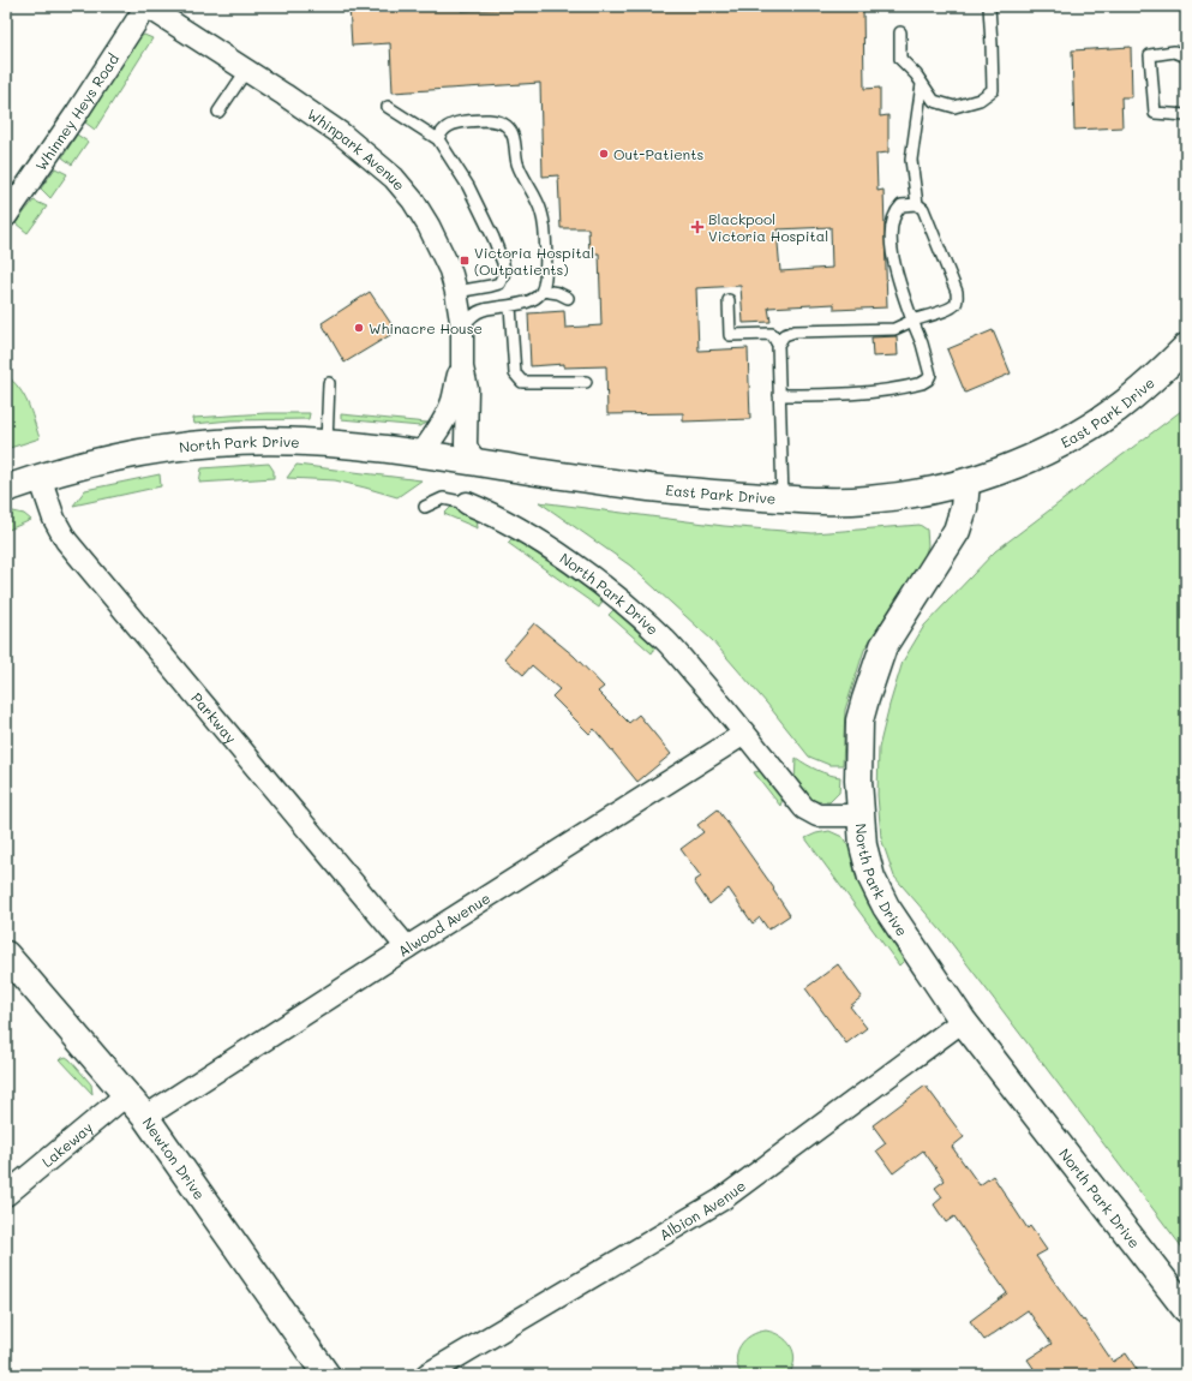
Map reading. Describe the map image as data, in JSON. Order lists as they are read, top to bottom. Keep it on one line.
{"streets":{"main road":["East Park Drive","North Park Drive","Newton Drive"],"street":["Whinney Heys Road","Whinpark Avenue","Parkway","Alwood Avenue","Lakeway","Albion Avenue"]},"crossings":[["Whinney Heys Road","Whinpark Avenue"],["Whinpark Avenue","East Park Drive"],["Whinpark Avenue","North Park Drive"],["East Park Drive","North Park Drive"],["North Park Drive","Parkway"],["North Park Drive","Alwood Avenue"],["North Park Drive","Albion Avenue"],["Parkway","Alwood Avenue"],["Alwood Avenue","Newton Drive"],["Lakeway","Newton Drive"]],"places":{"other":["Out-Patients","Whinacre House"],"health":["Blackpool Victoria Hospital"],"transit":["Victoria Hospital (Outpatients)"]}}
